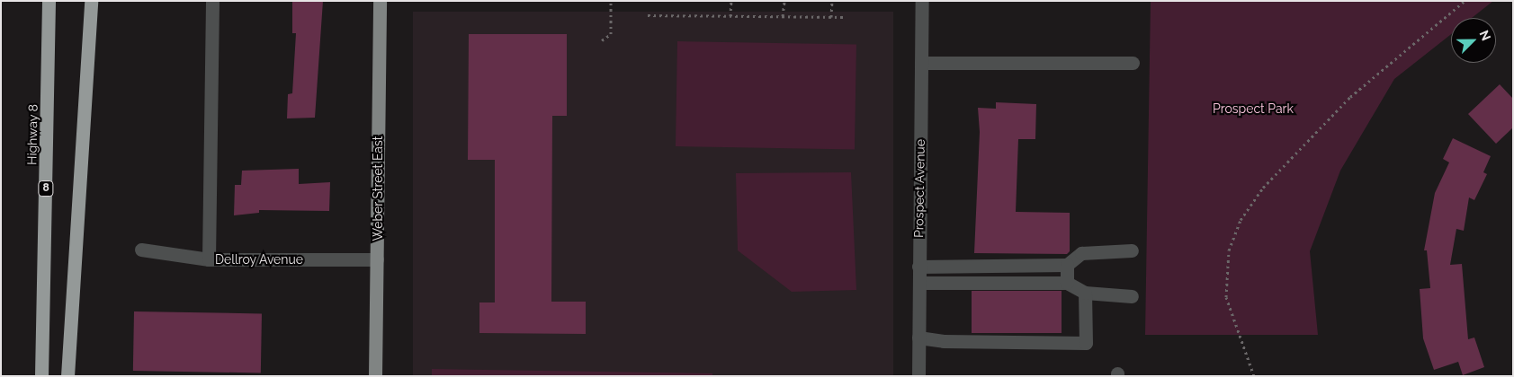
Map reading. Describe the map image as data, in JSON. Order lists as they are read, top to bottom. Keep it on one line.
{"streets":{"highway":["Highway 8","8"],"main road":["Weber Street East"],"street":["Prospect Avenue","Dellroy Avenue"]},"crossings":[["Weber Street East","Dellroy Avenue"]],"parks":["Prospect Park"],"north":"top right"}
